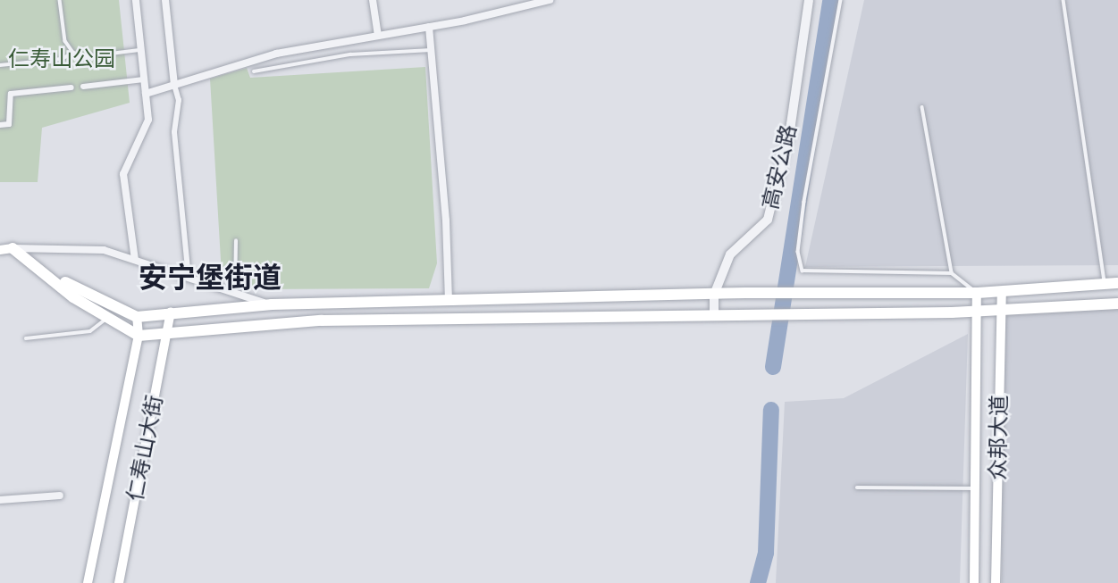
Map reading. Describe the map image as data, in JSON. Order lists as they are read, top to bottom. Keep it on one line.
{"streets":{"main road":["众邦大道","仁寿山大街"],"street":["高安公路"]},"districts":["安宁堡街道"],"parks":["仁寿山公园"]}
